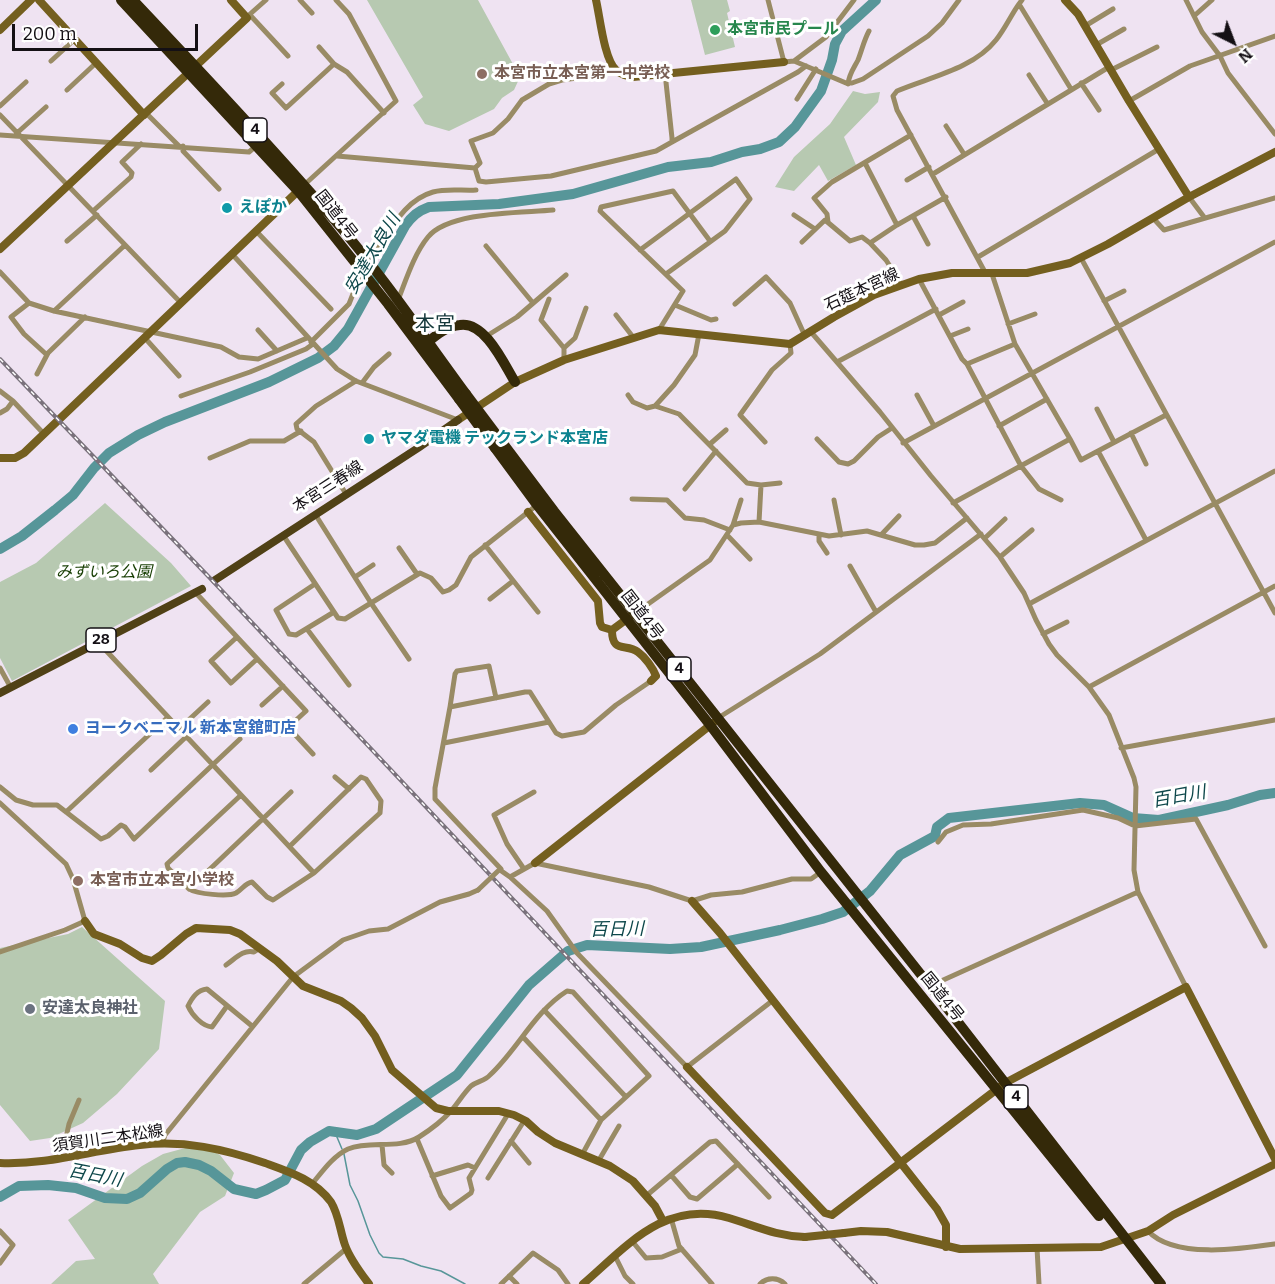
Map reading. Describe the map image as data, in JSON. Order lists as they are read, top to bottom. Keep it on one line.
{"streets":{"highway":["4","国道4号"],"main road":["本宮三春線","28"],"street":["石筵本宮線","須賀川二本松線"]},"districts":["本宮"],"water":["安達太良川","百日川"],"parks":["みずいろ公園"],"places":["本宮市民プール","本宮市立本宮第一中学校","えぽか","ヤマダ電機 テックランド本宮店","ヨークベニマル 新本宮舘町店","本宮市立本宮小学校","安達太良神社"],"scale_bar":"200 m","north":"bottom right"}
